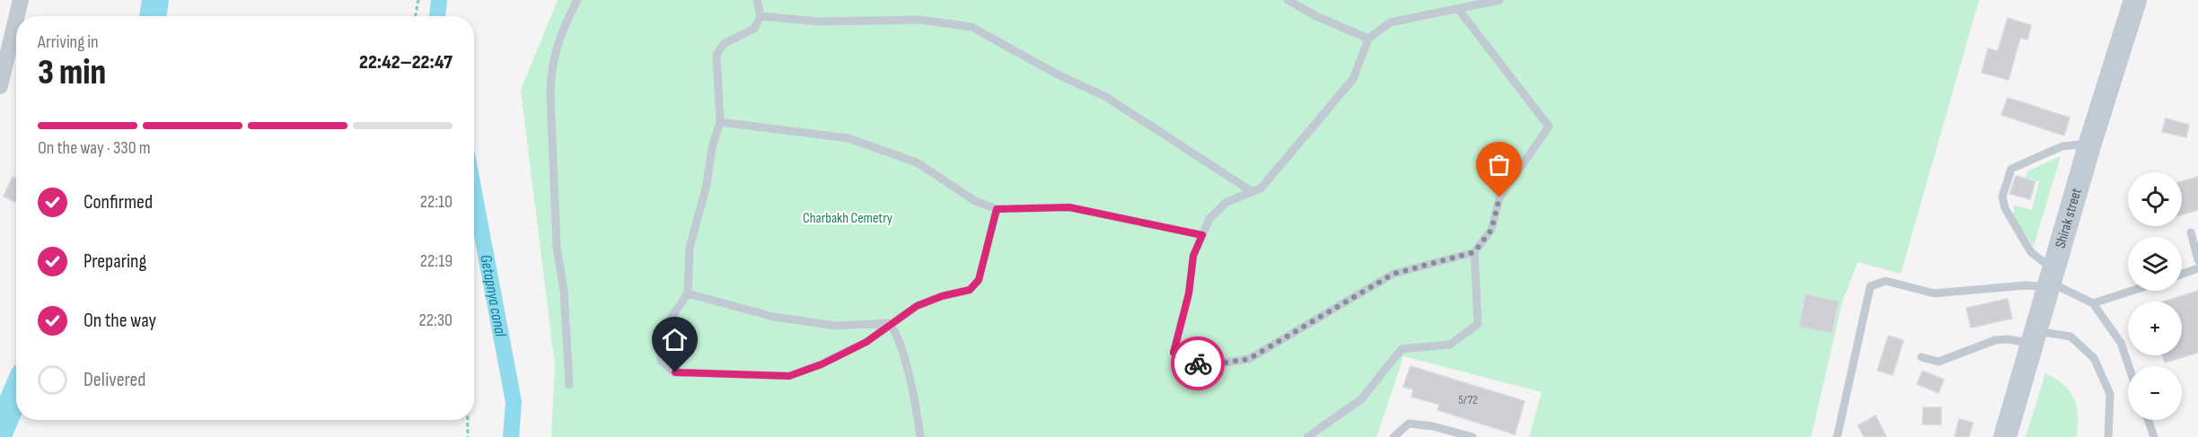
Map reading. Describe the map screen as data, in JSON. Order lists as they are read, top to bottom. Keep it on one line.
{"streets":{"main road":["Shirak street"]},"water":["Getapnya canal"],"parks":["Charbakh Cemetry"],"house_numbers":["5/72"],"page":{"heading":["3 min","Arriving in","22:42–22:47"],"bar":"On the way · 330 m","map_buttons":["+","−"],"list":[["Confirmed","22:10"],["Preparing","22:19"],["On the way","22:30"],"Delivered"]}}
